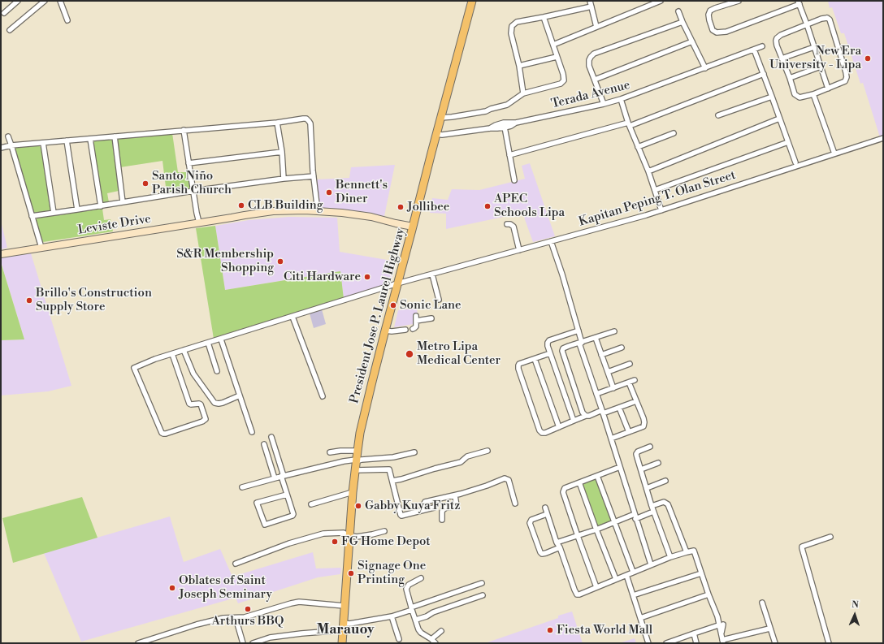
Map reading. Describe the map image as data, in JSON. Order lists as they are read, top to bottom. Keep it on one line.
{"streets":{"main road":["Leviste Drive","President Jose P. Laurel Highway"],"street":["Terada Avenue","Kapitan Peping T. Olan Street"]},"crossings":[["Terada Avenue","President Jose P. Laurel Highway"],["Kapitan Peping T. Olan Street","President Jose P. Laurel Highway"],["Leviste Drive","President Jose P. Laurel Highway"]],"districts":["Marauoy"],"places":["New Era University - Lipa","Santo Niño Parish Church","Bennett's Diner","CLB Building","APEC Schools Lipa","Jollibee","S&R Membership Shopping","Citi Hardware","Brillo's Construction Supply Store","Sonic Lane","Metro Lipa Medical Center","Gabby Kuya Fritz","FG Home Depot","Signage One Printing","Oblates of Saint Joseph Seminary","Arthurs BBQ","Fiesta World Mall"],"north":"top"}
